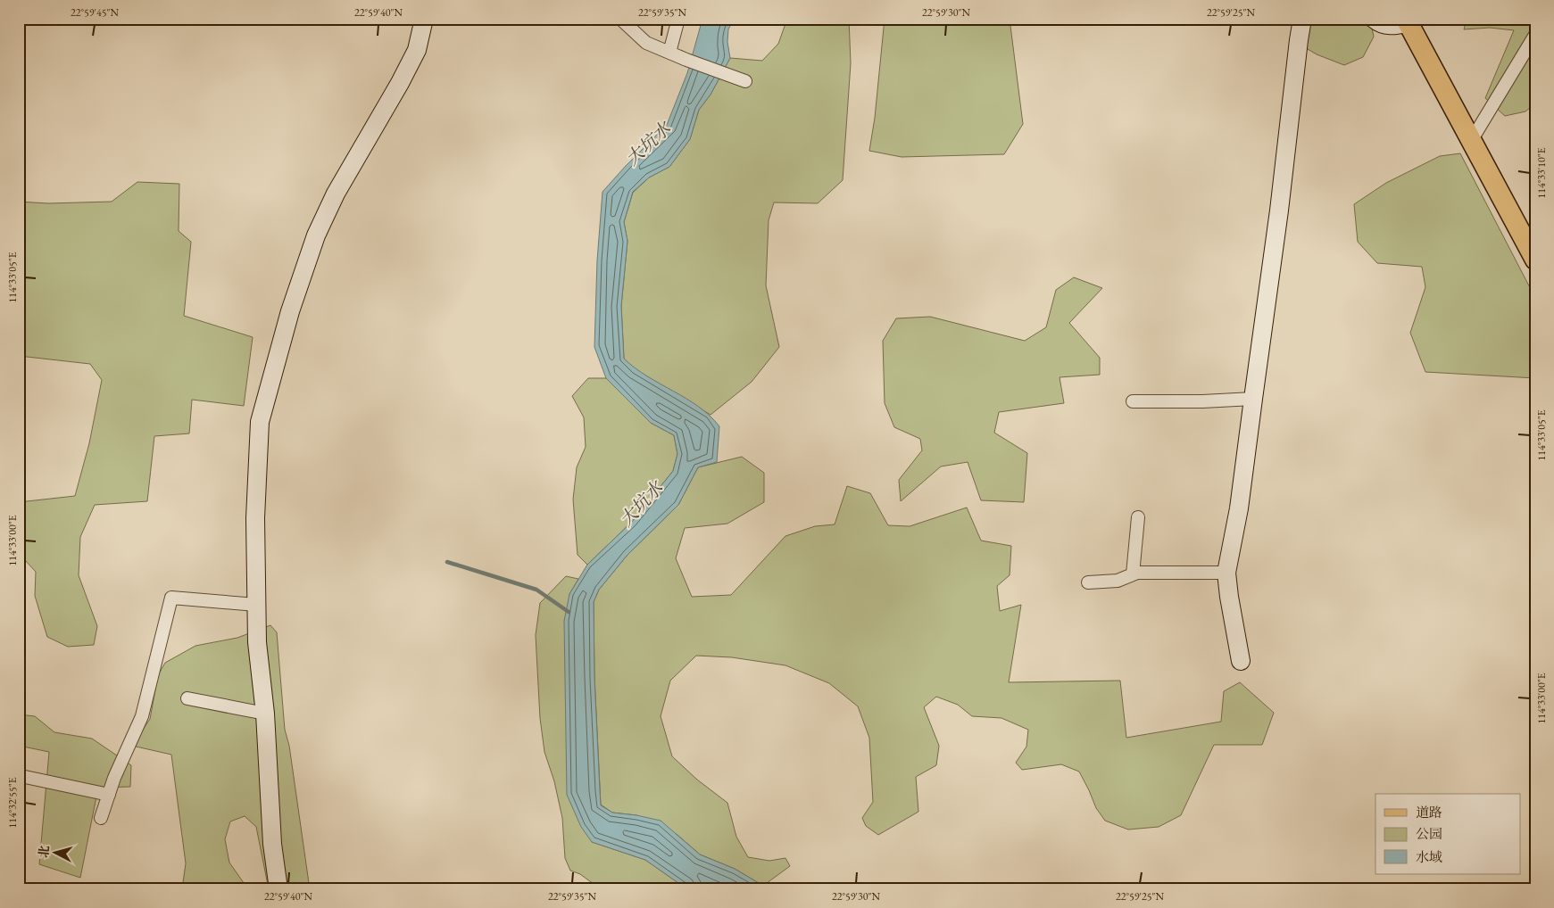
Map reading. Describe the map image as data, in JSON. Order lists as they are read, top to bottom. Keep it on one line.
{"water":["大坑水"],"legend":["道路","公园","水域"],"north":"left","coordinates":["22°59'45\"N","22°59'40\"N","22°59'35\"N","22°59'30\"N","22°59'25\"N","114°33'10\"E","114°33'05\"E","114°33'00\"E","114°32'55\"E"]}
